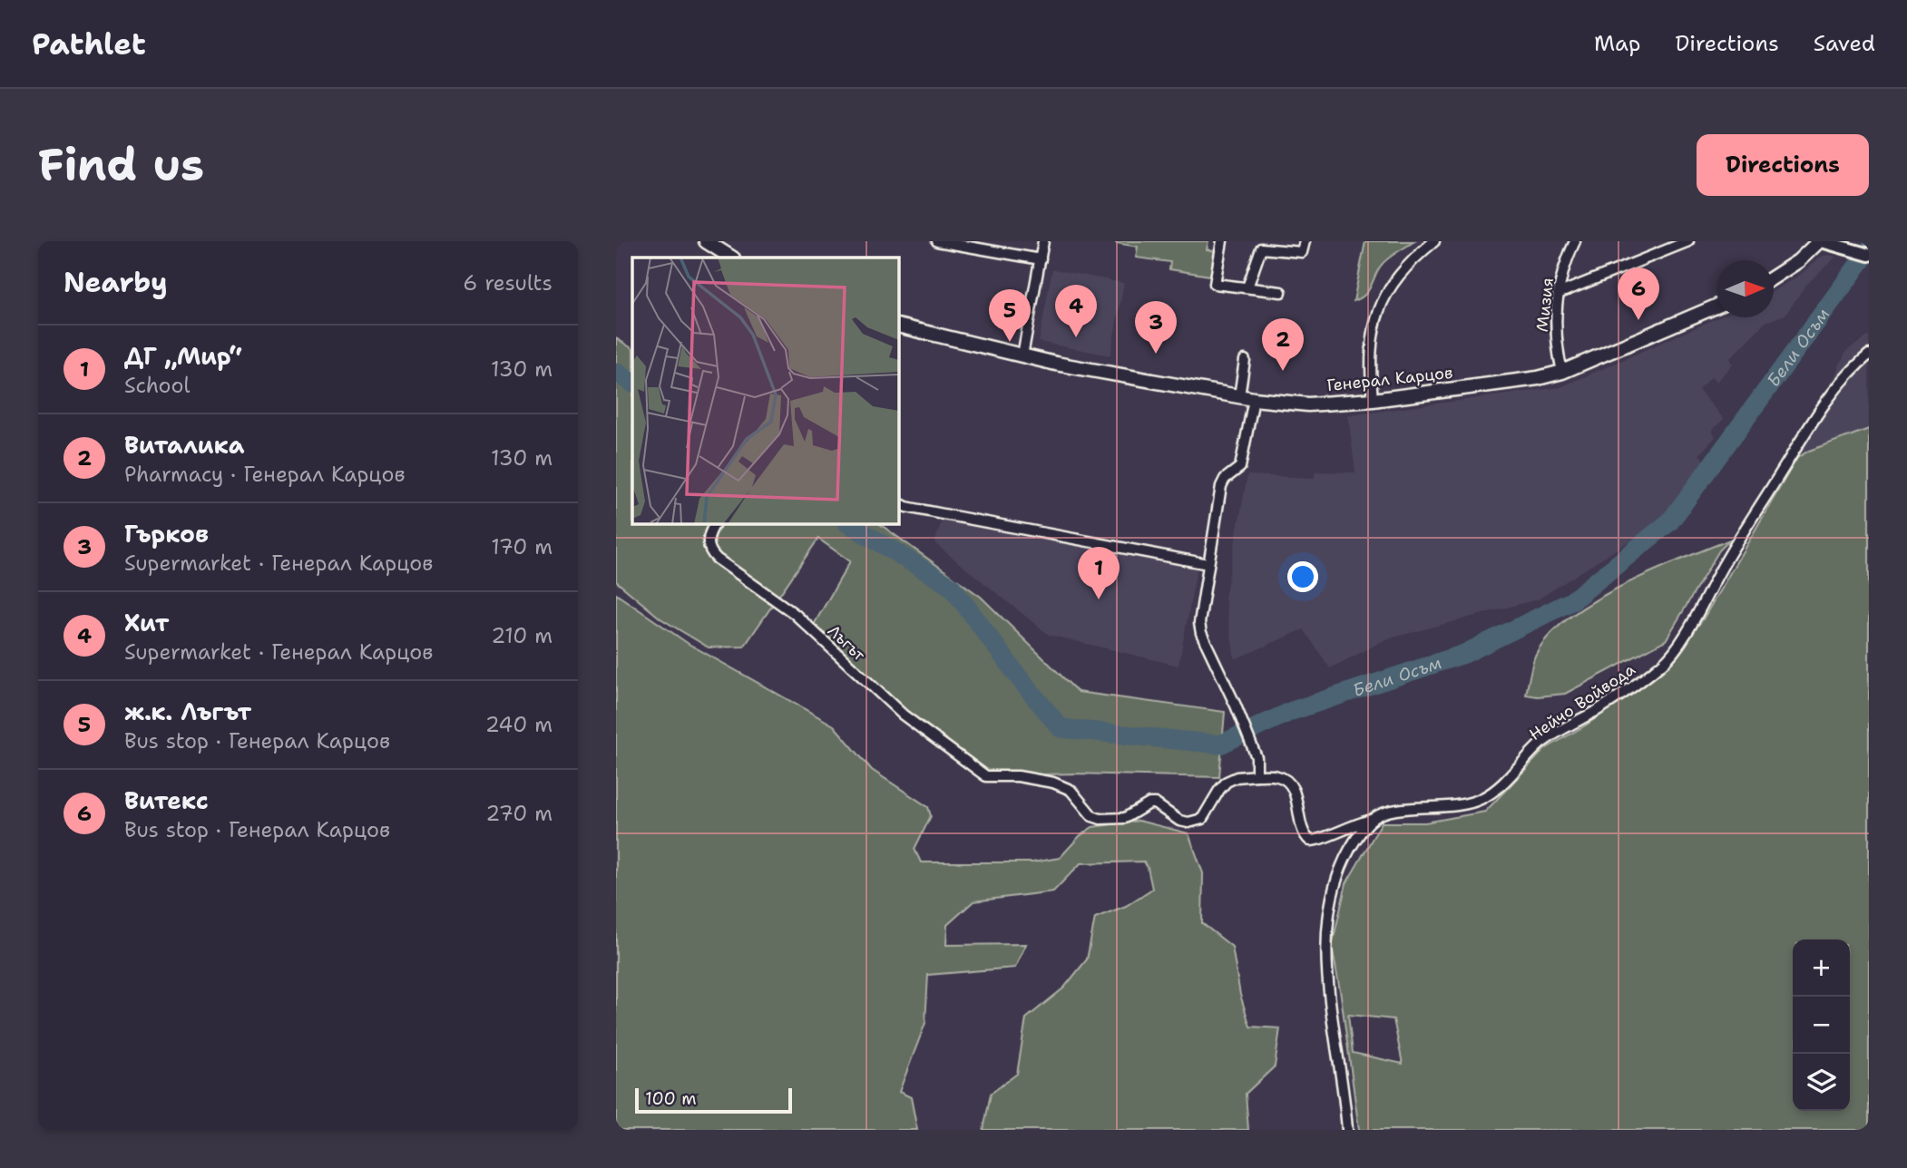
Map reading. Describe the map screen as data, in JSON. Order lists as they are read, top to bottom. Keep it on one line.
{"streets":{"main road":["Генерал Карцов"],"street":["Мизия","Лъгът","Нейчо Войвода"]},"crossings":[["Мизия","Генерал Карцов"],["Лъгът","Нейчо Войвода"]],"water":["Бели Осъм"],"scale_bar":"100 m","north":"right","page":{"header":"Pathlet","nav":["Map","Directions","Saved"],"buttons":"Directions","title":"Find us","heading":["Nearby","6 results"],"pins":["6","4","5","3","2","1"],"list":[{"mark":"1","name":"ДГ „Мир“","note":"School","value":"130 m"},{"mark":"2","name":"Виталика","note":"Pharmacy · Генерал Карцов","value":"130 m"},{"mark":"3","name":"Гърков","note":"Supermarket · Генерал Карцов","value":"170 m"},{"mark":"4","name":"Хит","note":"Supermarket · Генерал Карцов","value":"210 m"},{"mark":"5","name":"ж.к. Лъгът","note":"Bus stop · Генерал Карцов","value":"240 m"},{"mark":"6","name":"Витекс","note":"Bus stop · Генерал Карцов","value":"270 m"}],"map_buttons":["+","−"],"scale":"100 m"}}
